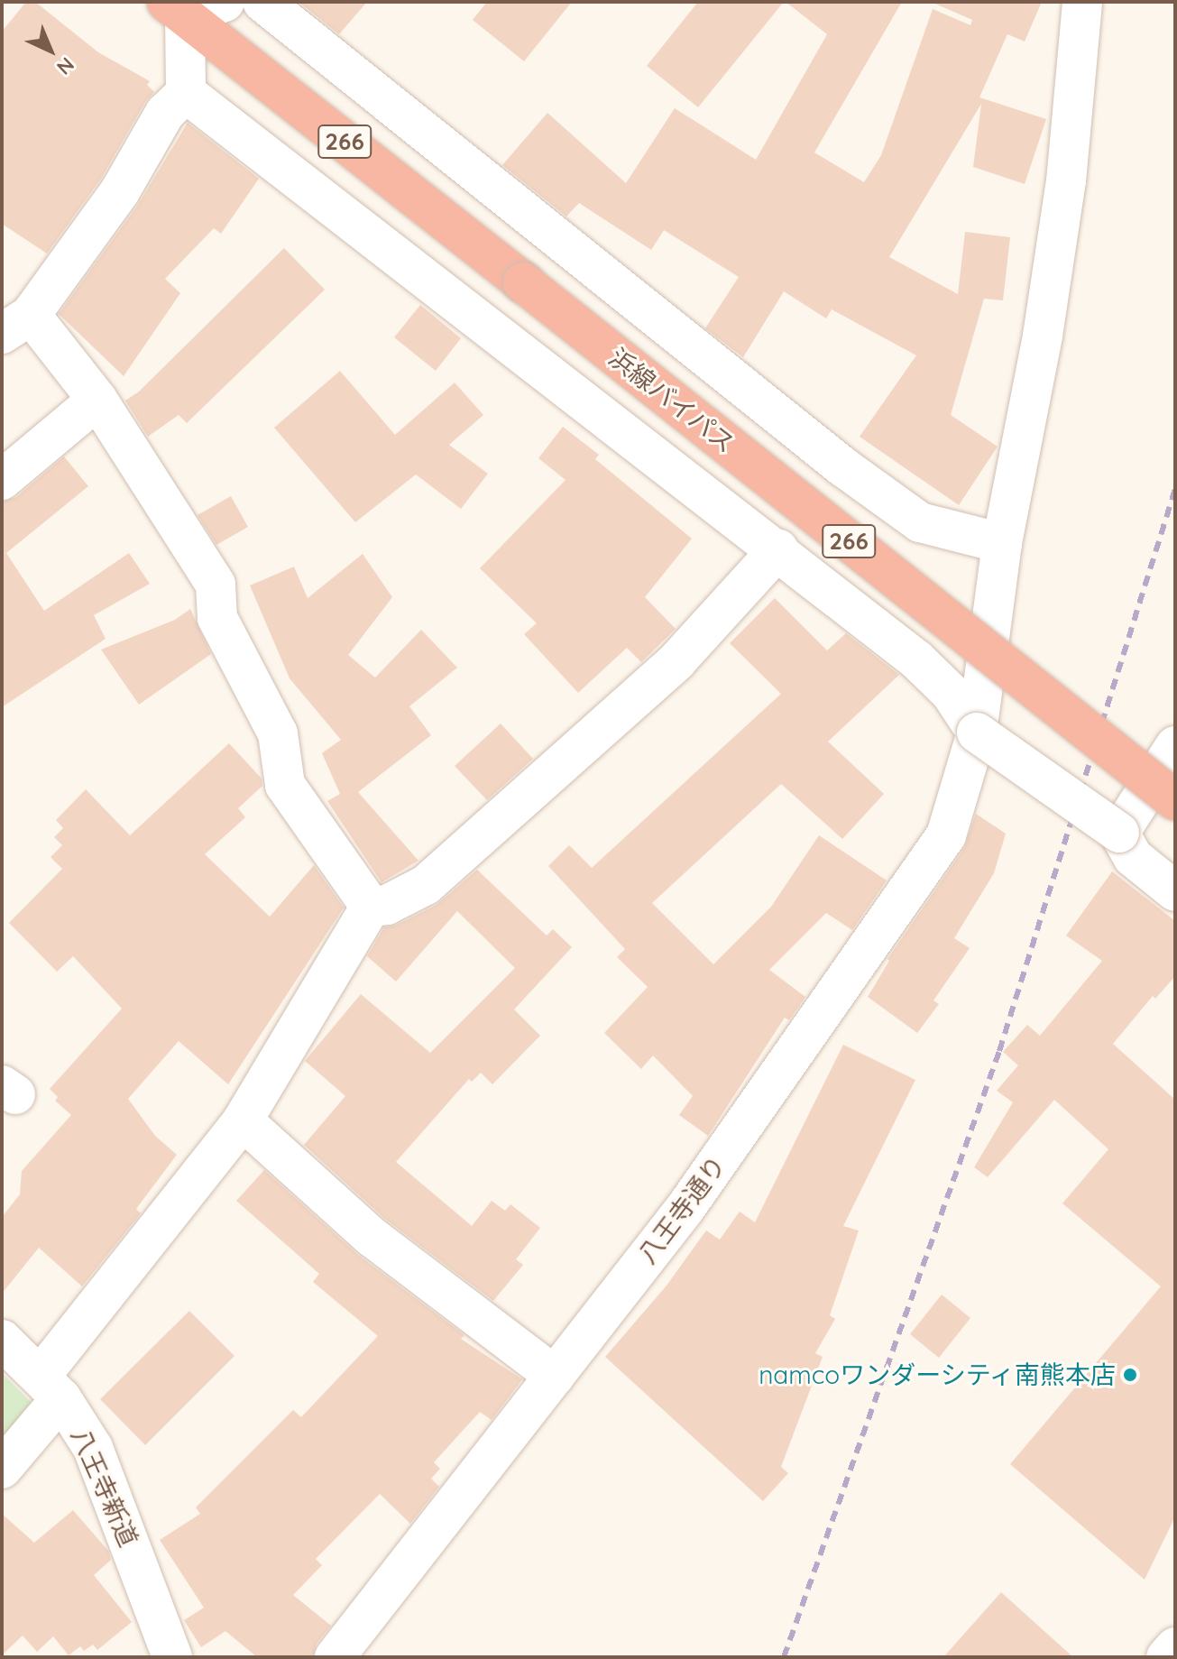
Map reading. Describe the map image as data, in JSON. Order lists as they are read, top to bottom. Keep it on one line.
{"streets":{"highway":["266","浜線バイパス"],"street":["八王寺通り","八王寺新道"]},"places":["namcoワンダーシティ南熊本店"],"north":"bottom right"}
